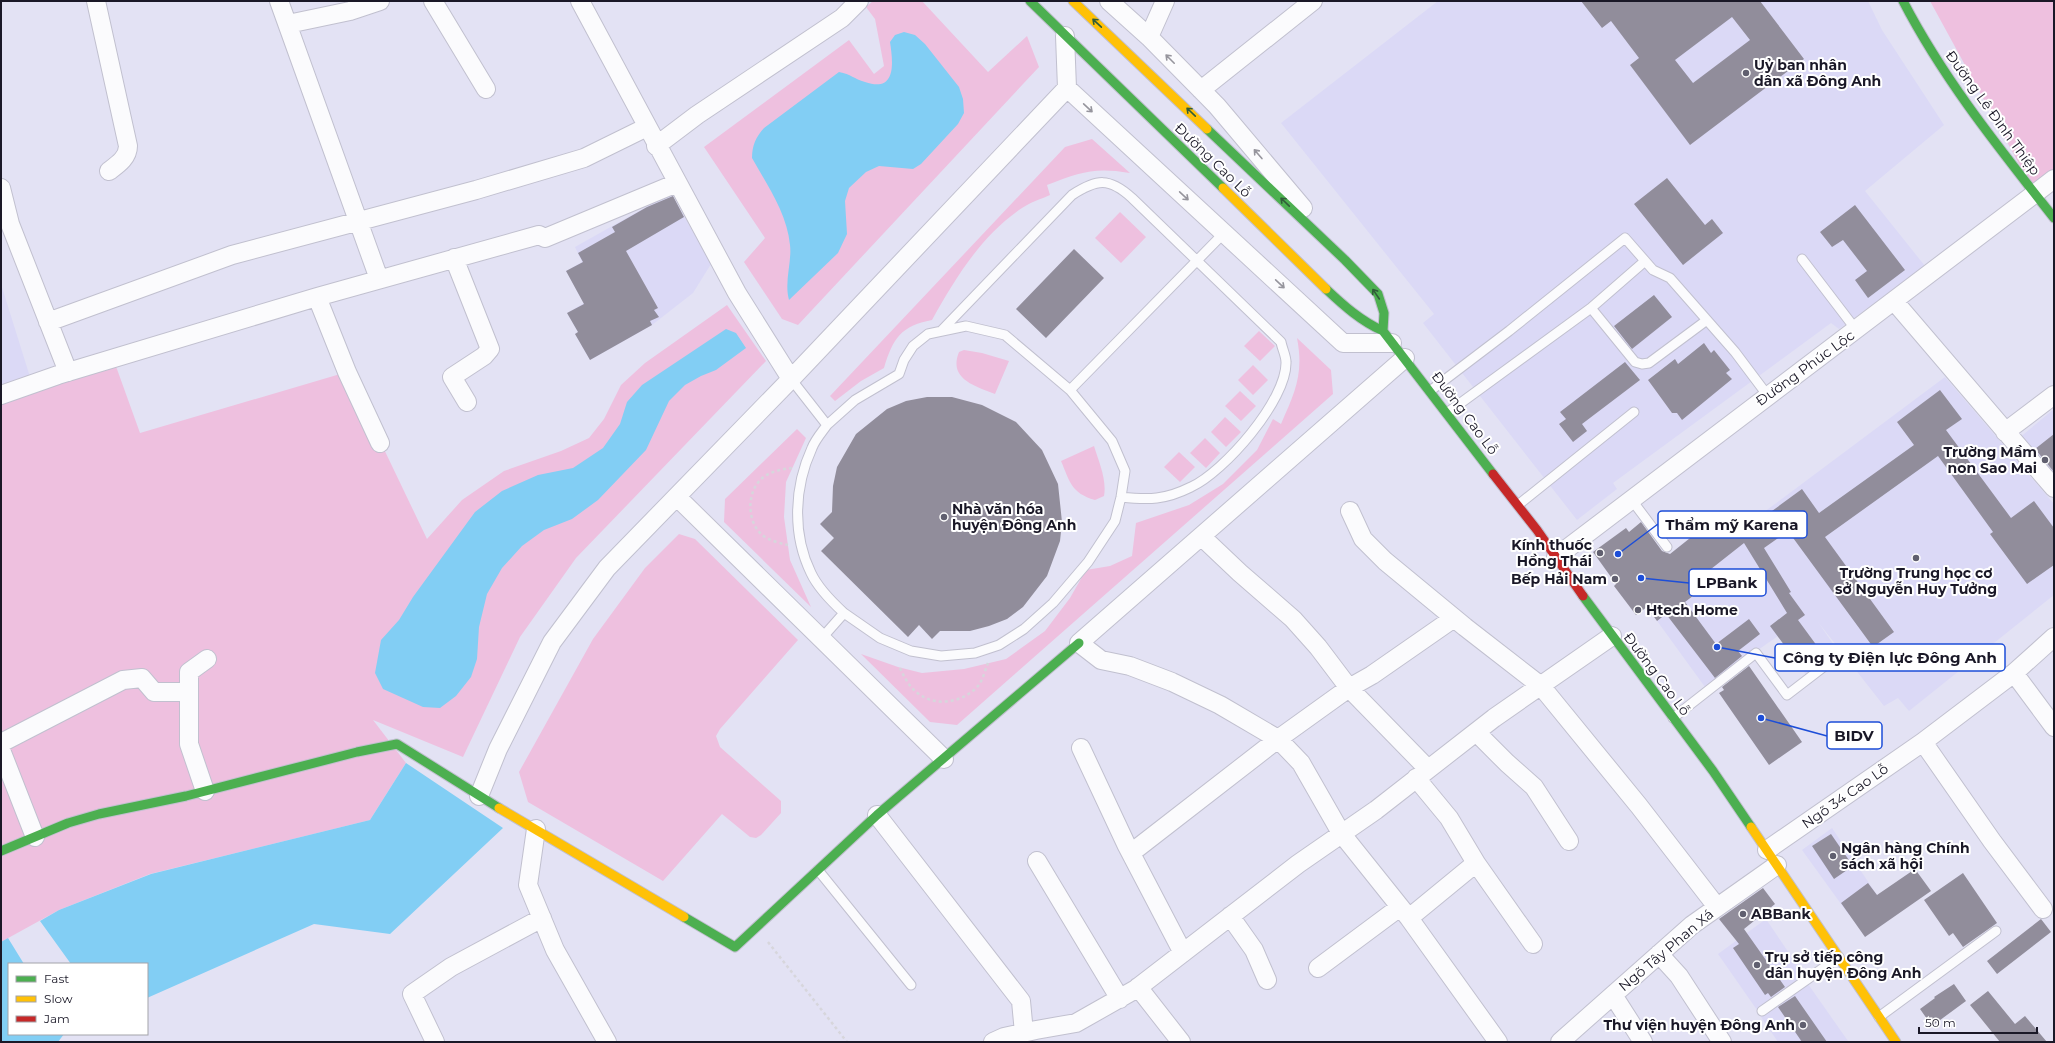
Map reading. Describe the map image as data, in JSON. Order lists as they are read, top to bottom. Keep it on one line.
{"streets":{"main road":["Đường Lê Đình Thiệp","Đường Cao Lỗ"],"street":["Đường Phúc Lộc","Ngõ 34 Cao Lỗ","Ngõ Tây Phan Xá"]},"crossings":[["Đường Lê Đình Thiệp","Đường Phúc Lộc"],["Đường Cao Lỗ","Đường Phúc Lộc"],["Đường Cao Lỗ","Ngõ 34 Cao Lỗ"],["Đường Cao Lỗ","Ngõ Tây Phan Xá"]],"places":["Uỷ ban nhân dân xã Đông Anh","Trường Mầm non Sao Mai","Nhà văn hóa huyện Đông Anh","Kính thuốc Hồng Thái","Thẩm mỹ Karena","Trường Trung học cơ sở Nguyễn Huy Tưởng","LPBank","Bếp Hải Nam","Htech Home","Công ty Điện lực Đông Anh","BIDV","Ngân hàng Chính sách xã hội","ABBank","Trụ sở tiếp công dân huyện Đông Anh","Thư viện huyện Đông Anh"],"legend":["Fast","Slow","Jam"],"scale_bar":"50 m"}
